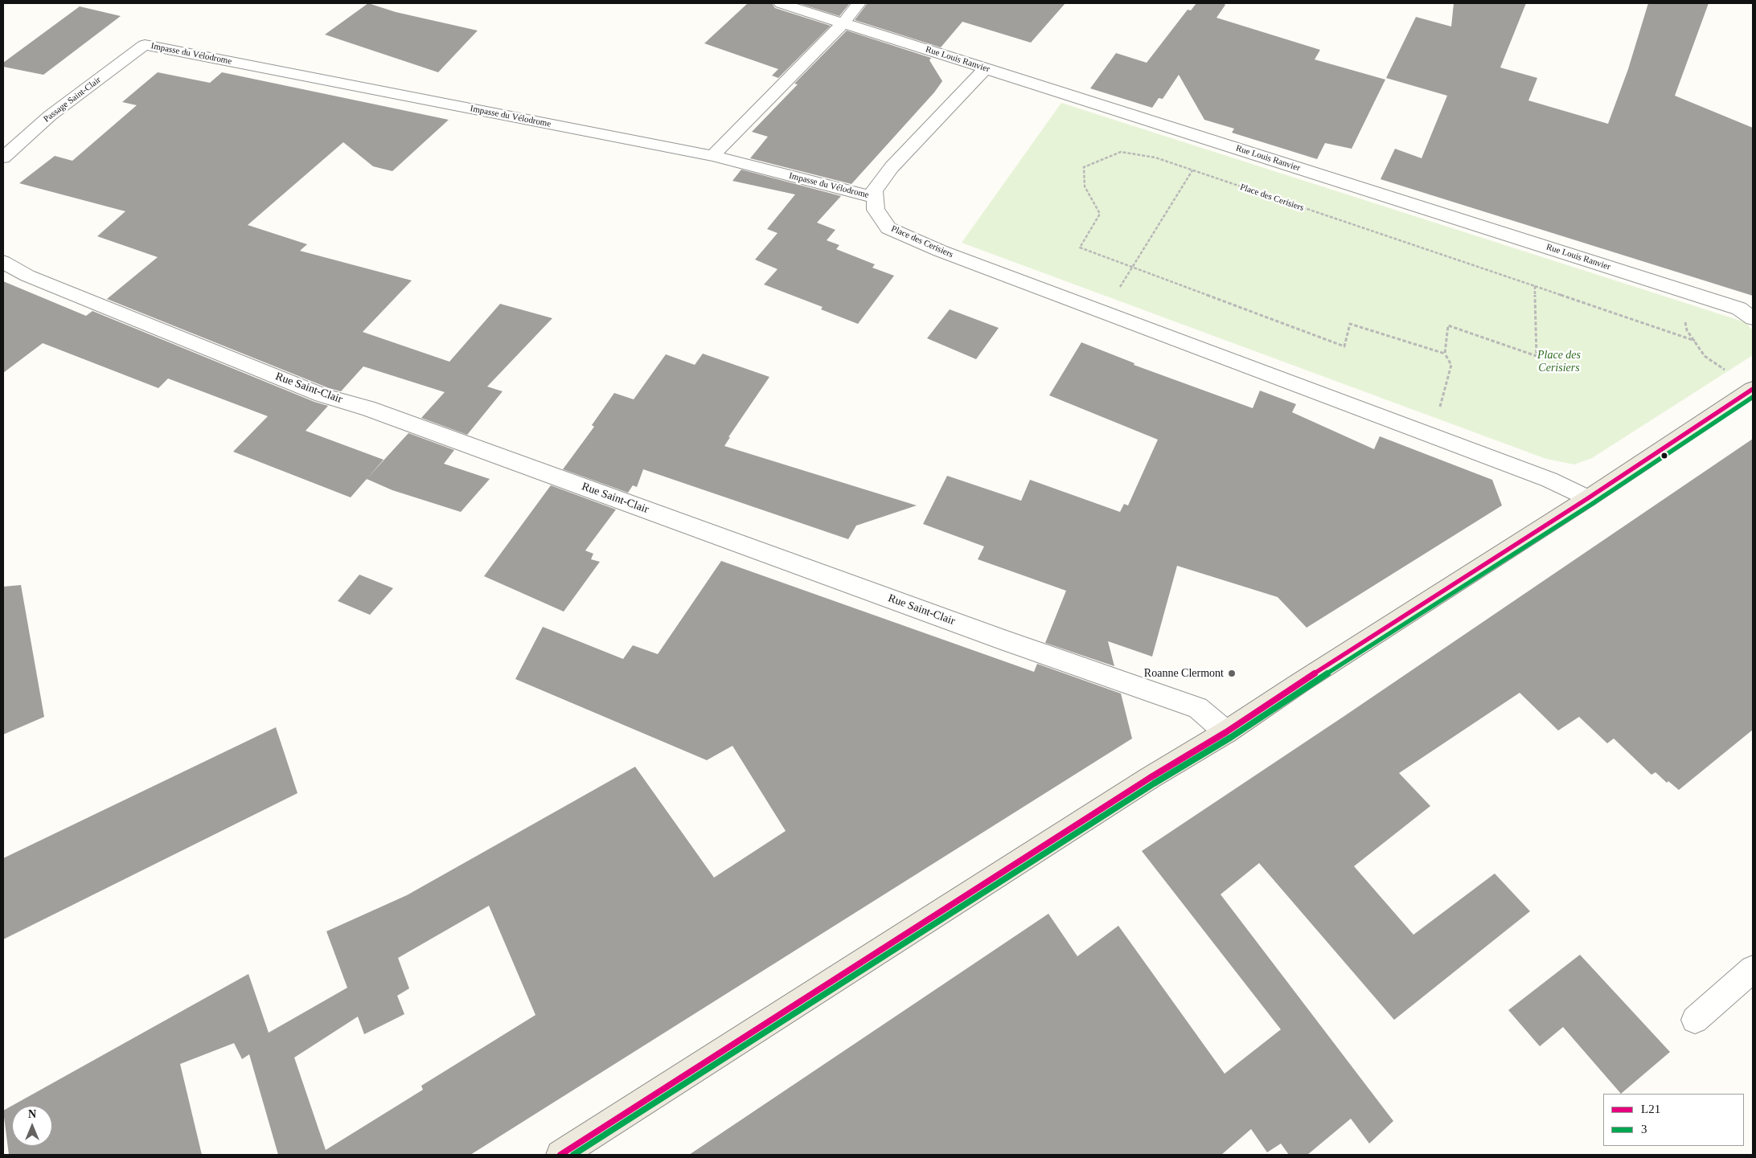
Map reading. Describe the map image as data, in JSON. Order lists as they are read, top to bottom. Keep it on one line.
{"streets":{"street":["Impasse du Vélodrome","Rue Louis Ranvier","Passage Saint-Clair","Place des Cerisiers","Rue Saint-Clair"]},"crossings":[["Impasse du Vélodrome","Passage Saint-Clair"],["Impasse du Vélodrome","Place des Cerisiers"]],"parks":["Place des Cerisiers"],"places":["Roanne Clermont"],"lines":["transit line L21","transit line 3"],"legend":["L21","3"],"north":"top"}
